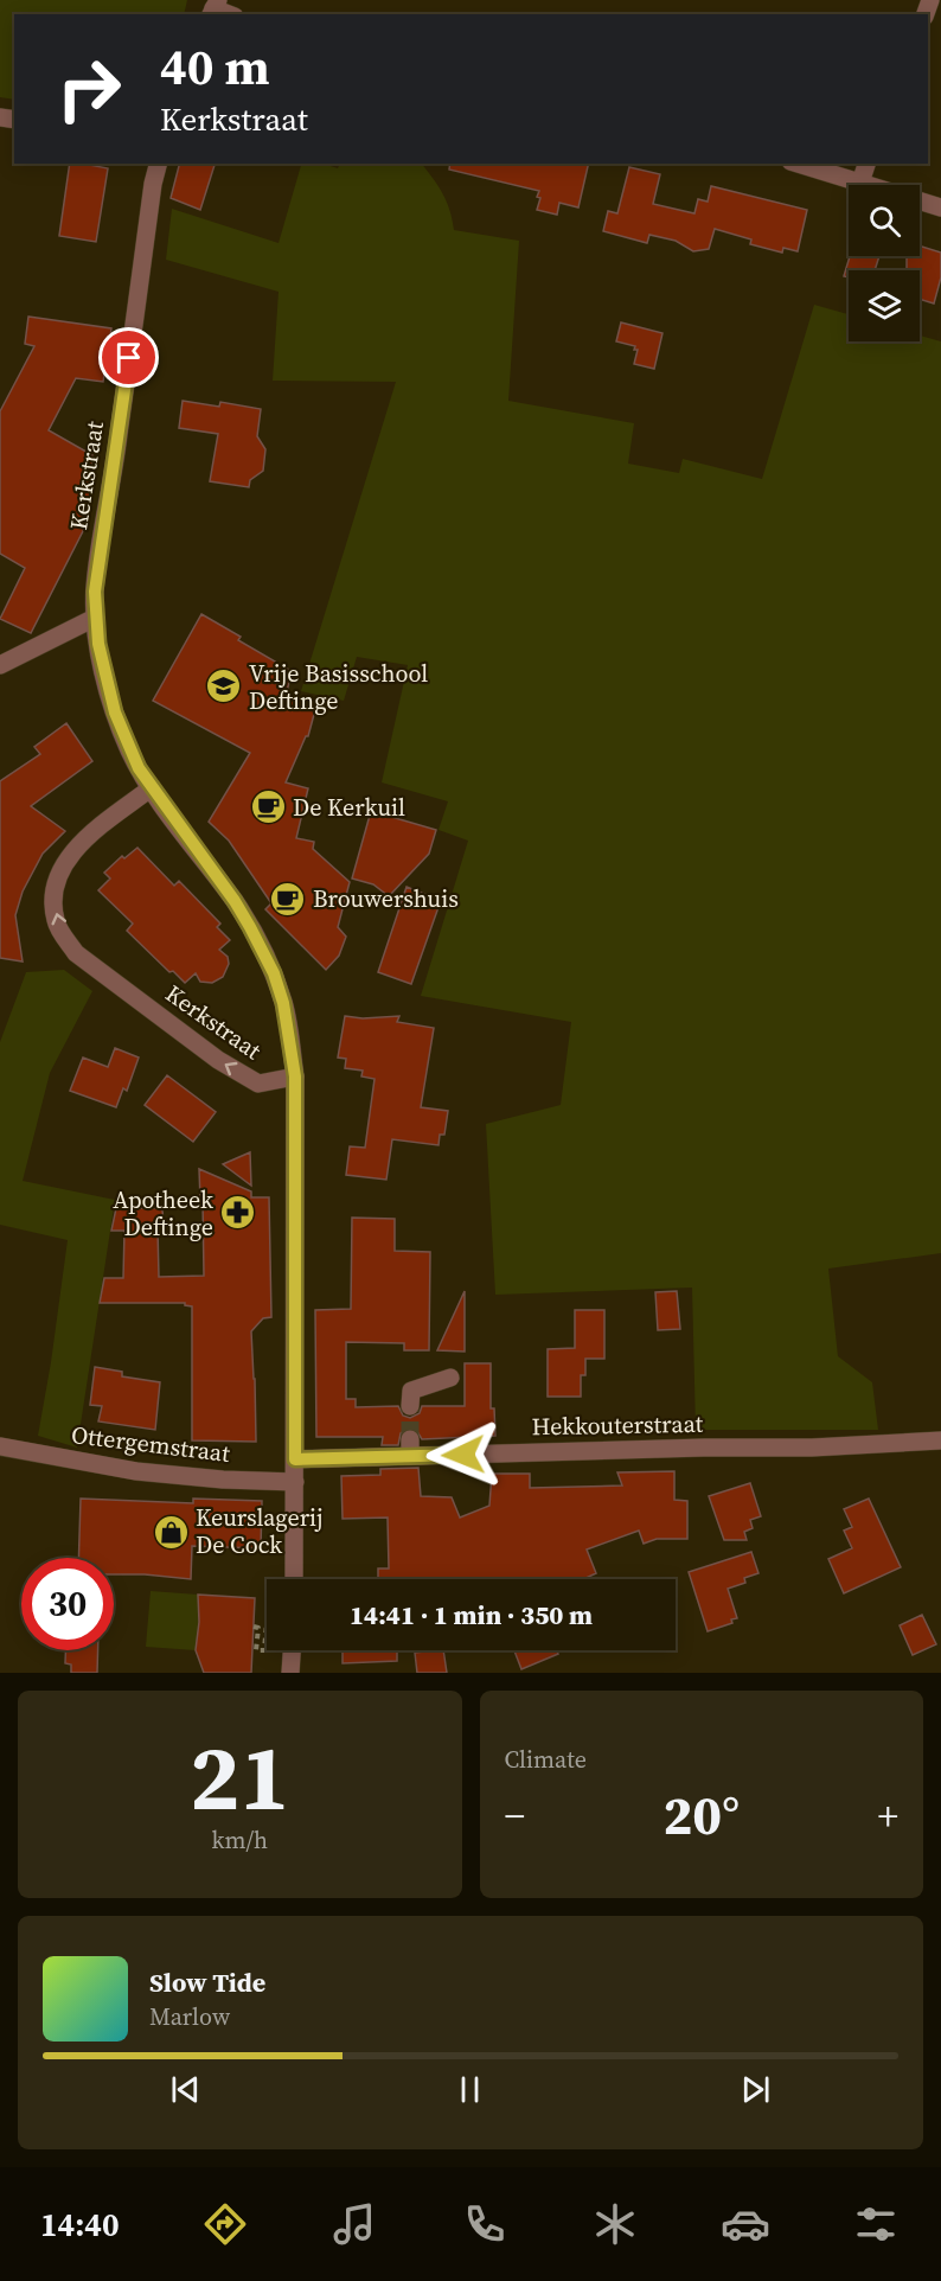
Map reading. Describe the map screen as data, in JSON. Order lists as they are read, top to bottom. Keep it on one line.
{"streets":{"street":["Kerkstraat","Hekkouterstraat","Ottergemstraat"]},"crossings":[["Kerkstraat","Hekkouterstraat"],["Kerkstraat","Ottergemstraat"]],"places":{"school or university":["Vrije Basisschool Deftinge"],"cafe":["De Kerkuil","Brouwershuis"],"pharmacy":["Apotheek Deftinge"],"shop":["Keurslagerij De Cock"]},"page":{"turn":["40 m","Kerkstraat"],"limit":"30","trip":"14:41 · 1 min · 350 m","tile":[["21","km/h"],"Climate"],"heat":["−","20°","+"],"song":["Slow Tide","Marlow"],"tabs":"14:40"}}
